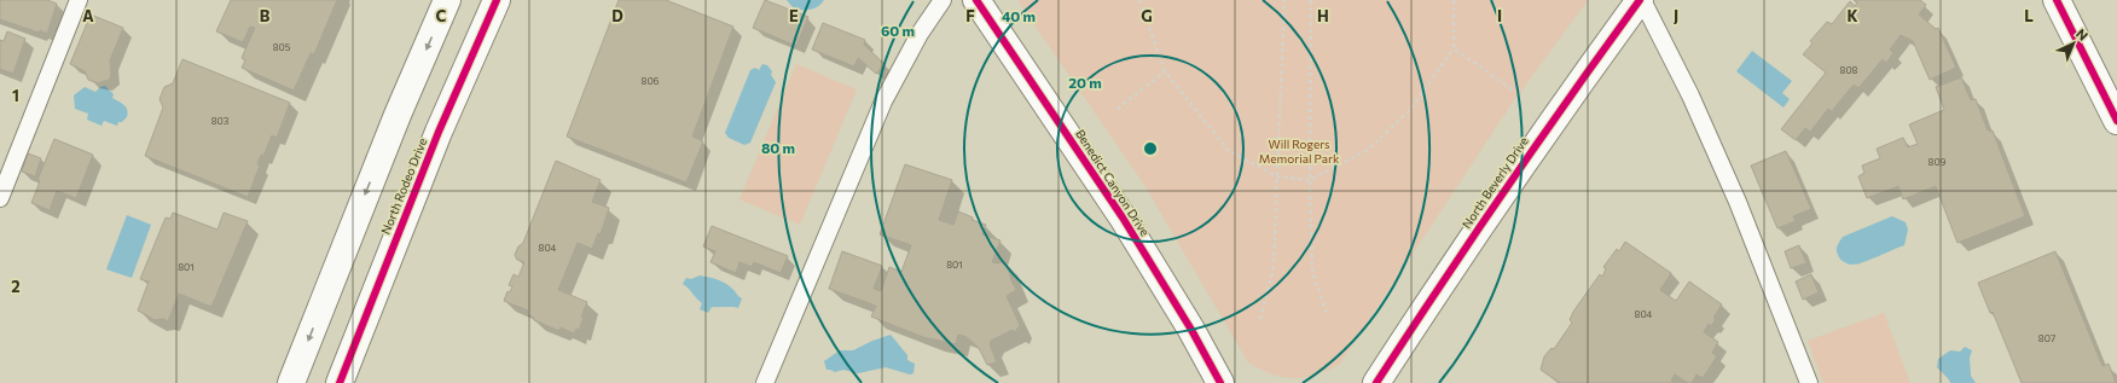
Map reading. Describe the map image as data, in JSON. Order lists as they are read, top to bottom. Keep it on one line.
{"streets":{"street":["Benedict Canyon Drive","North Beverly Drive","North Rodeo Drive"]},"parks":["Will Rogers Memorial Park"],"house_numbers":["805","808","806","803","809","804","801","801","804","807"],"north":"top right","grid":{"columns":["A","B","C","D","E","F","G","H","I","J","K","L"],"rows":["1","2"]},"rings":["40 m","60 m","20 m","80 m"]}
